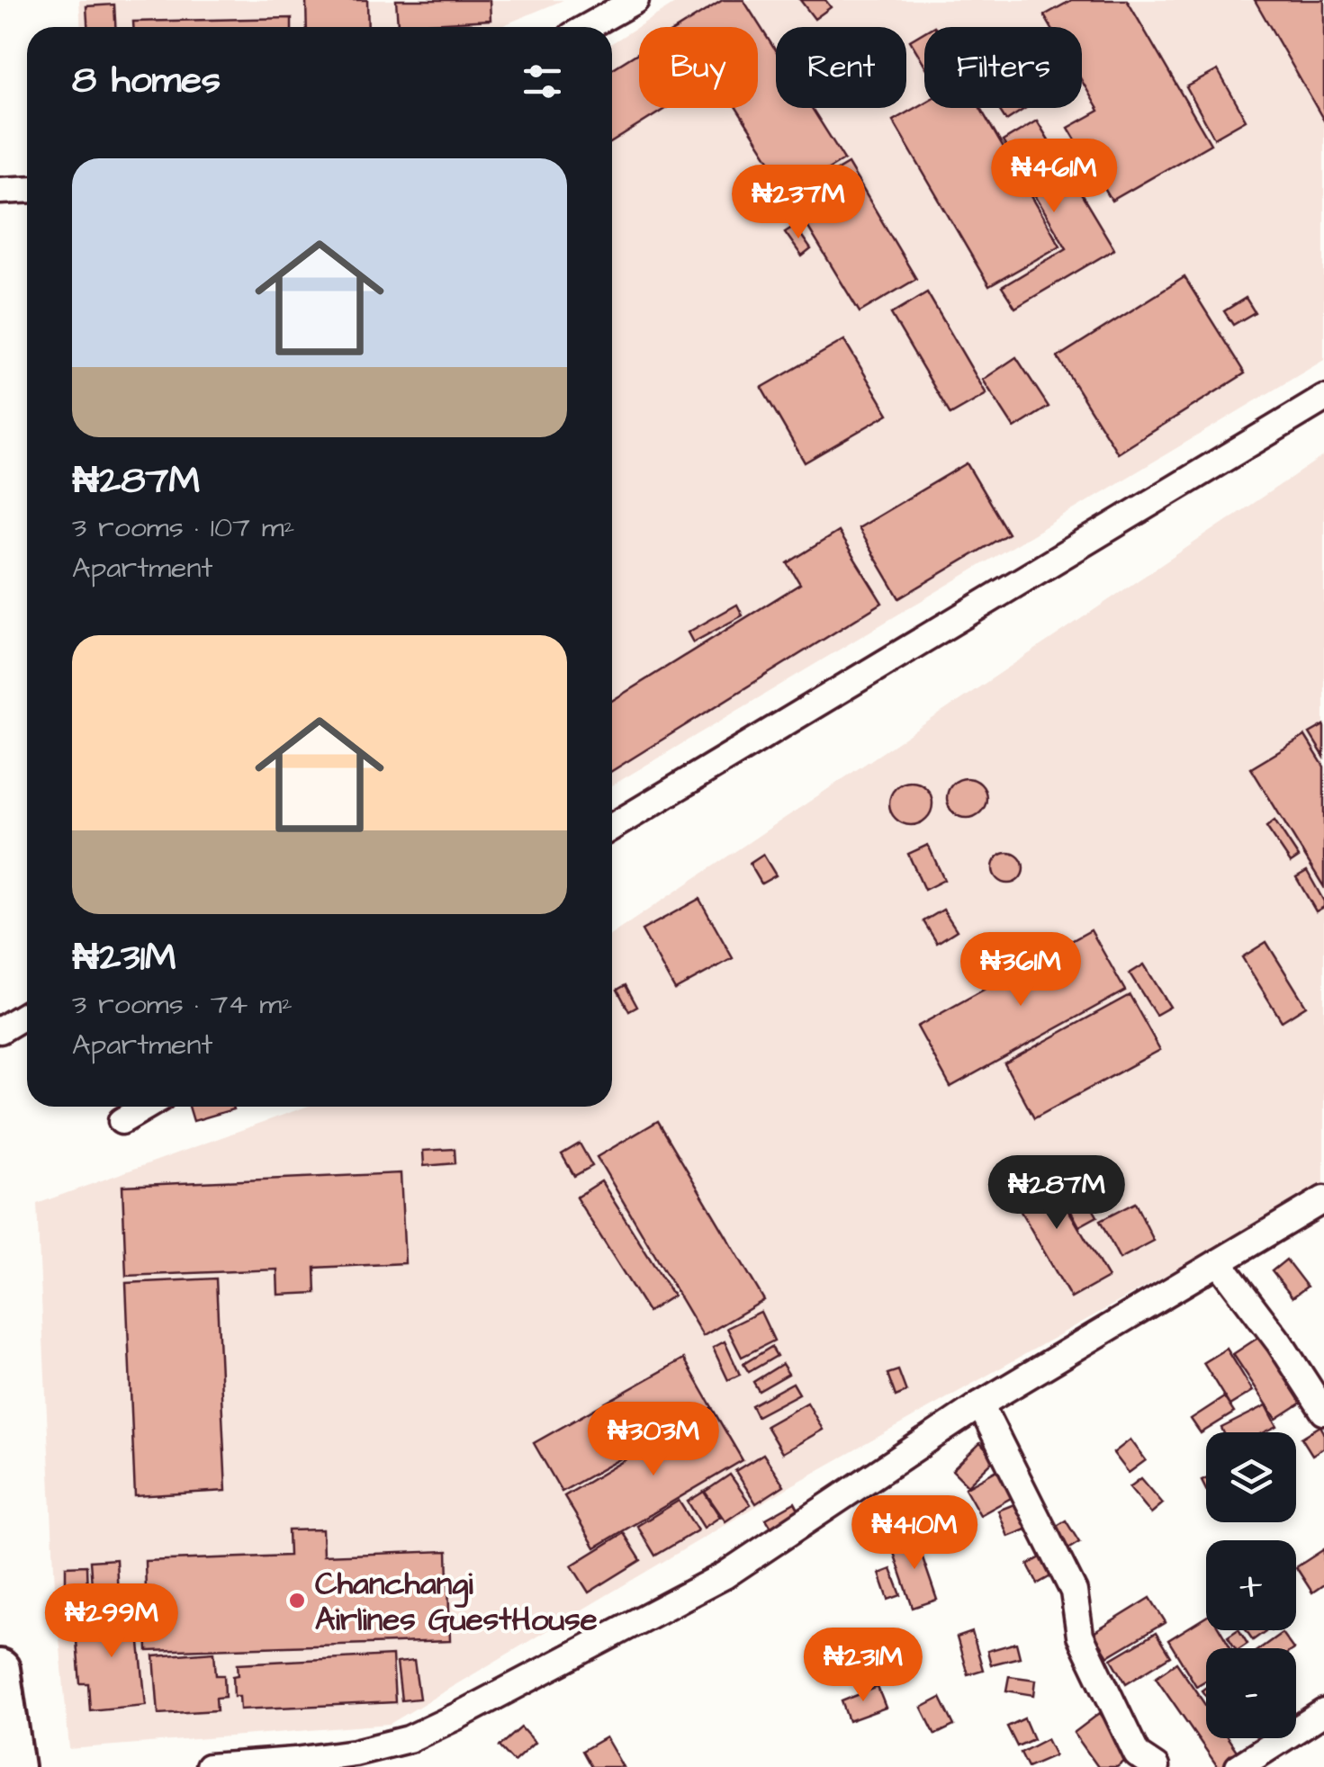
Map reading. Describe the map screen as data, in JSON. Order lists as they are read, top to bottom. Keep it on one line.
{"places":["Chanchangi Airlines GuestHouse"],"page":{"chip":["Buy","Rent","Filters"],"heading":"8 homes","list":[{"name":"₦287M","note":"3 rooms · 107 m² · Apartment"},{"name":"₦231M","note":"3 rooms · 74 m² · Apartment"}],"price":["₦461M","₦237M","₦361M","₦287M","₦303M","₦410M","₦299M","₦231M"],"map_buttons":["+","−"]}}
